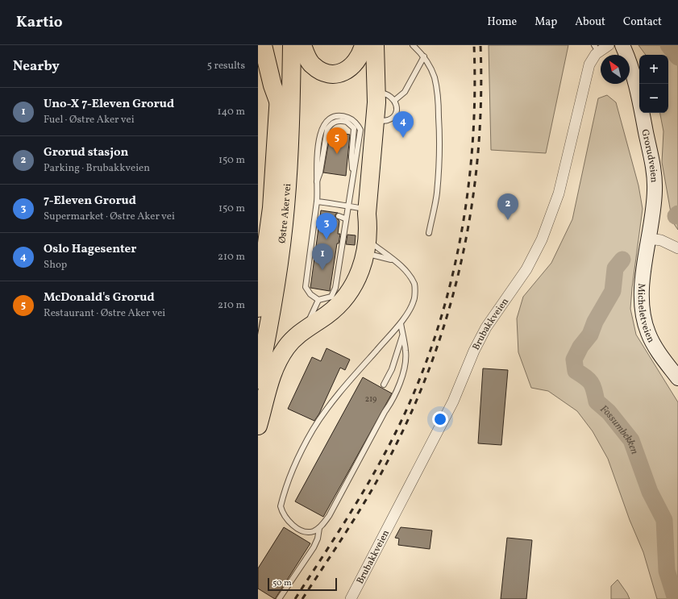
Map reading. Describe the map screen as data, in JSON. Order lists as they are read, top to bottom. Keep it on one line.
{"streets":{"highway":["Østre Aker vei"],"main road":["Grorudveien","Micheletveien"],"street":["Brubakkveien"]},"crossings":[["Grorudveien","Micheletveien"]],"water":["Fossumbekken"],"house_numbers":["219"],"scale_bar":"50 m","north":"top left","page":{"header":"Kartio","nav":["Home","Map","About","Contact"],"heading":["Nearby","5 results"],"map_buttons":["+","−"],"list":[{"mark":"1","name":"Uno-X 7-Eleven Grorud","note":"Fuel · Østre Aker vei","value":"140 m"},{"mark":"2","name":"Grorud stasjon","note":"Parking · Brubakkveien","value":"150 m"},{"mark":"3","name":"7-Eleven Grorud","note":"Supermarket · Østre Aker vei","value":"150 m"},{"mark":"4","name":"Oslo Hagesenter","note":"Shop","value":"210 m"},{"mark":"5","name":"McDonald's Grorud","note":"Restaurant · Østre Aker vei","value":"210 m"}],"pins":["4","5","2","3","1"],"scale":"50 m"}}
